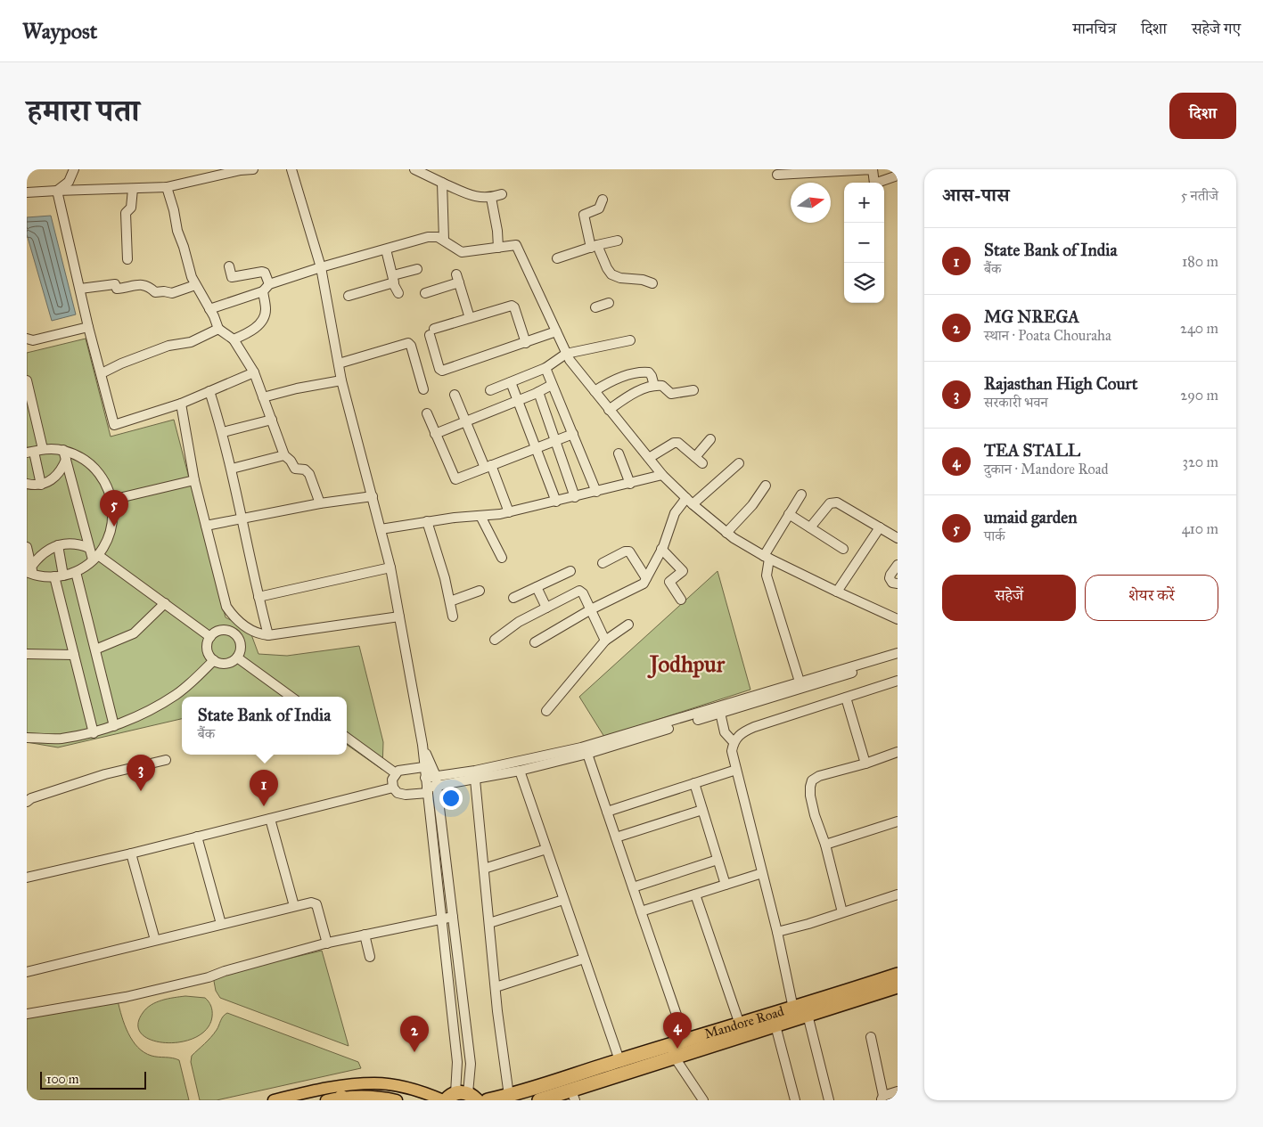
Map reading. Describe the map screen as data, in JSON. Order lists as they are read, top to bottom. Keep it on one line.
{"streets":{"highway":["Mandore Road"]},"districts":["Jodhpur"],"scale_bar":"100 m","north":"right","page":{"header":"Waypost","nav":["मानचित्र","दिशा","सहेजे गए"],"title":"हमारा पता","buttons":["दिशा",["सहेजें","शेयर करें"]],"heading":["आस-पास","5 नतीजे"],"map_buttons":["+","−"],"list":[{"mark":"1","name":"State Bank of India","note":"बैंक","value":"180 m"},{"mark":"2","name":"MG NREGA","note":"स्थान · Poata Chouraha","value":"240 m"},{"mark":"3","name":"Rajasthan High Court","note":"सरकारी भवन","value":"290 m"},{"mark":"4","name":"TEA STALL","note":"दुकान · Mandore Road","value":"320 m"},{"mark":"5","name":"umaid garden","note":"पार्क","value":"410 m"}],"pins":["5","3","1","4","2"],"popup":["State Bank of India","बैंक"],"scale":"100 m"}}
